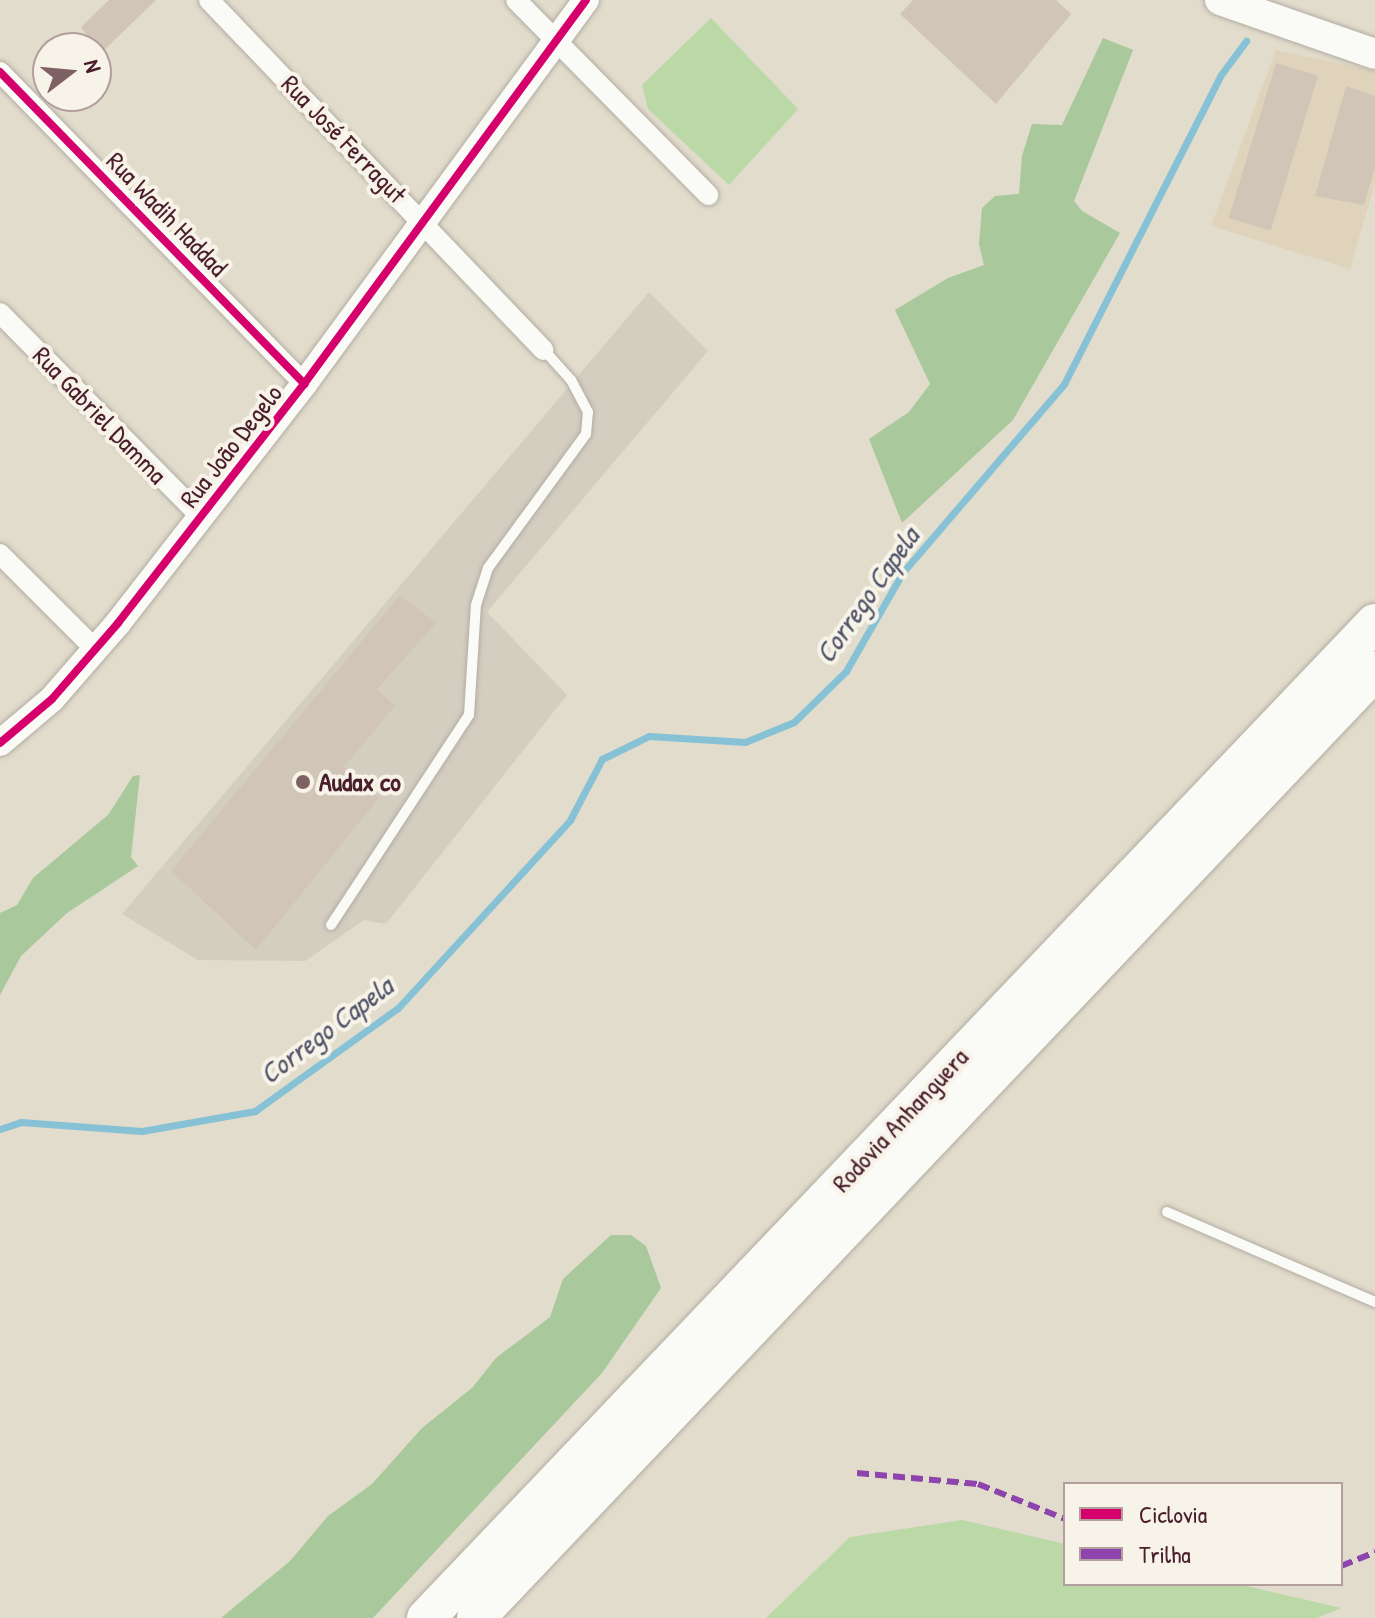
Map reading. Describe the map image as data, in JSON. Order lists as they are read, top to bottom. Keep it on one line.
{"streets":{"highway":["Rodovia Anhanguera"],"street":["Rua José Ferragut","Rua Wadih Haddad","Rua Gabriel Damma","Rua João Degelo"]},"crossings":[["Rua José Ferragut","Rua João Degelo"],["Rua Wadih Haddad","Rua João Degelo"],["Rua Gabriel Damma","Rua João Degelo"]],"water":["Corrego Capela"],"places":["Audax co"],"legend":["Ciclovia","Trilha"],"north":"right"}
